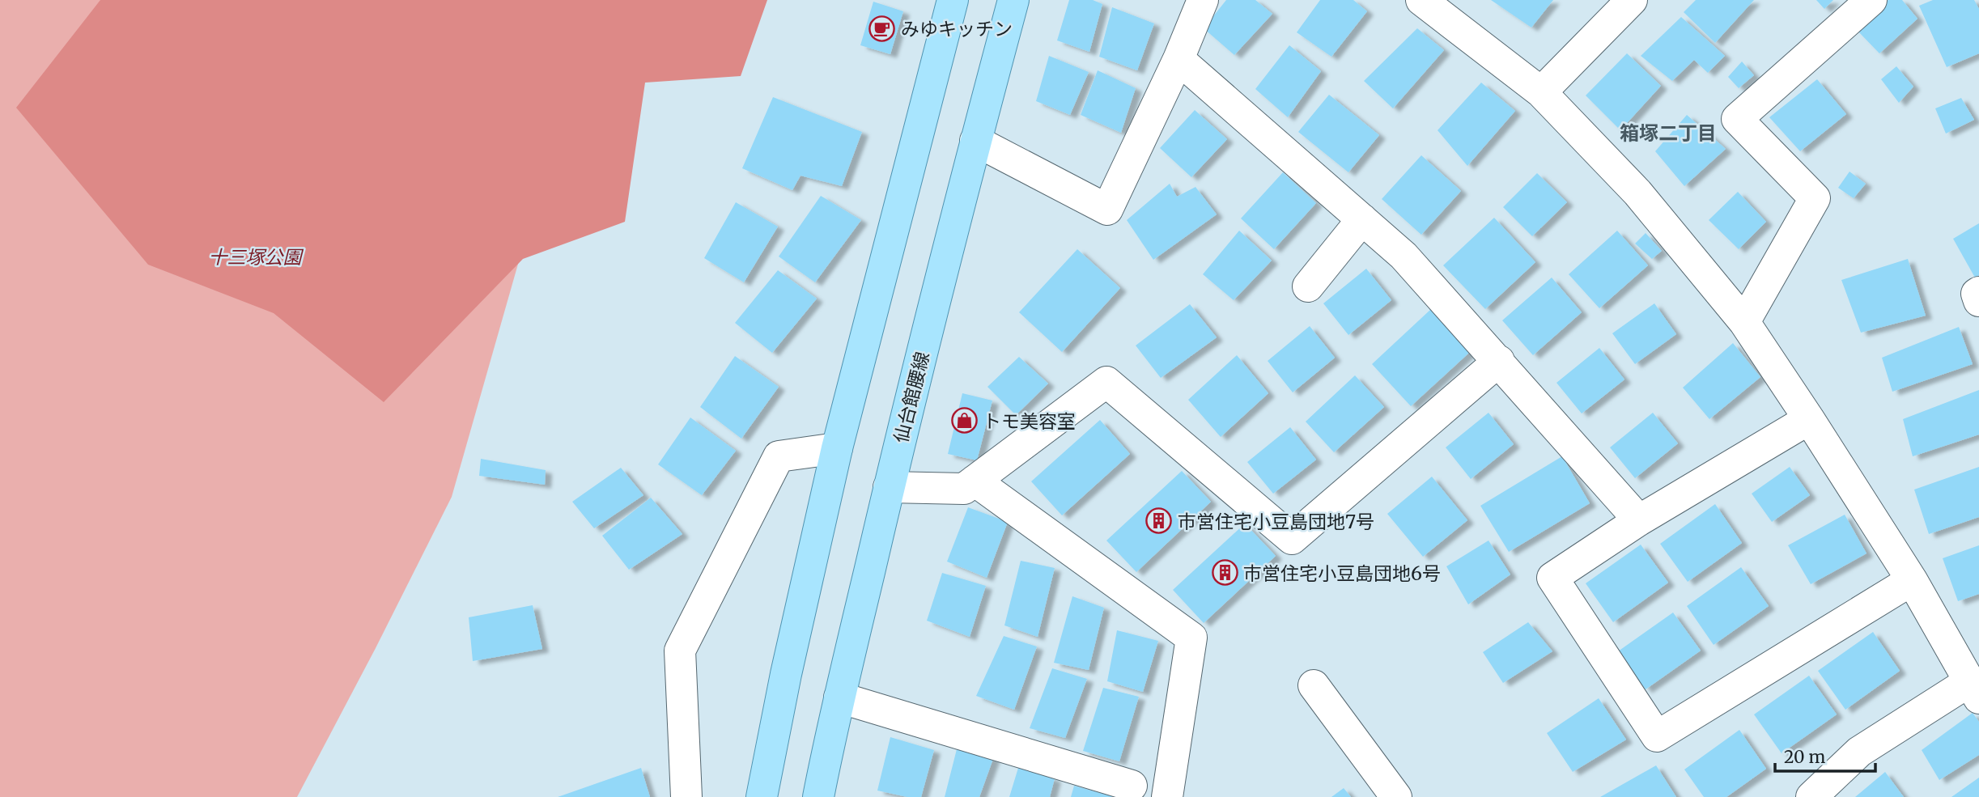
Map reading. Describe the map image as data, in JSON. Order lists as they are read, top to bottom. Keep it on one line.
{"streets":{"main road":["仙台館腰線"]},"districts":["箱塚二丁目"],"parks":["十三塚公園"],"places":{"cafe":["みゆキッチン"],"shop":["トモ美容室"],"building":["市営住宅小豆島団地7号","市営住宅小豆島団地6号"]},"scale_bar":"20 m"}
